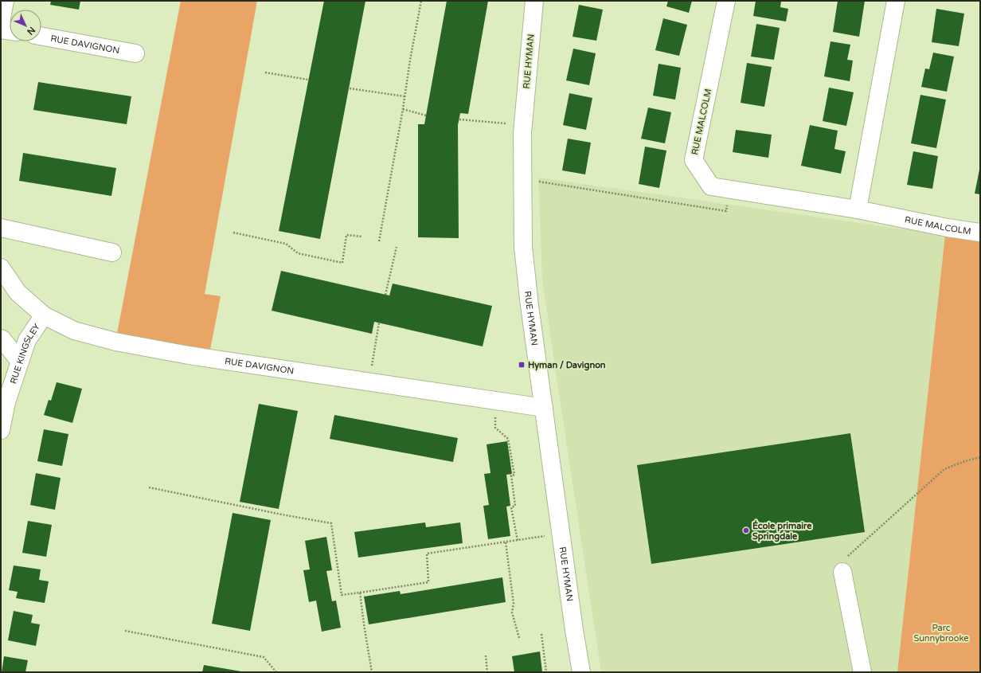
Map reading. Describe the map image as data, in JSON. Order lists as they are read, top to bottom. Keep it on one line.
{"streets":{"street":["RUE DAVIGNON","RUE HYMAN","RUE MALCOLM","RUE KINGSLEY"]},"crossings":[["RUE DAVIGNON","RUE HYMAN"],["RUE DAVIGNON","RUE KINGSLEY"]],"parks":["Parc Sunnybrooke"],"places":{"transit":["Hyman / Davignon"],"other":["École primaire Springdale"]},"north":"bottom right"}
